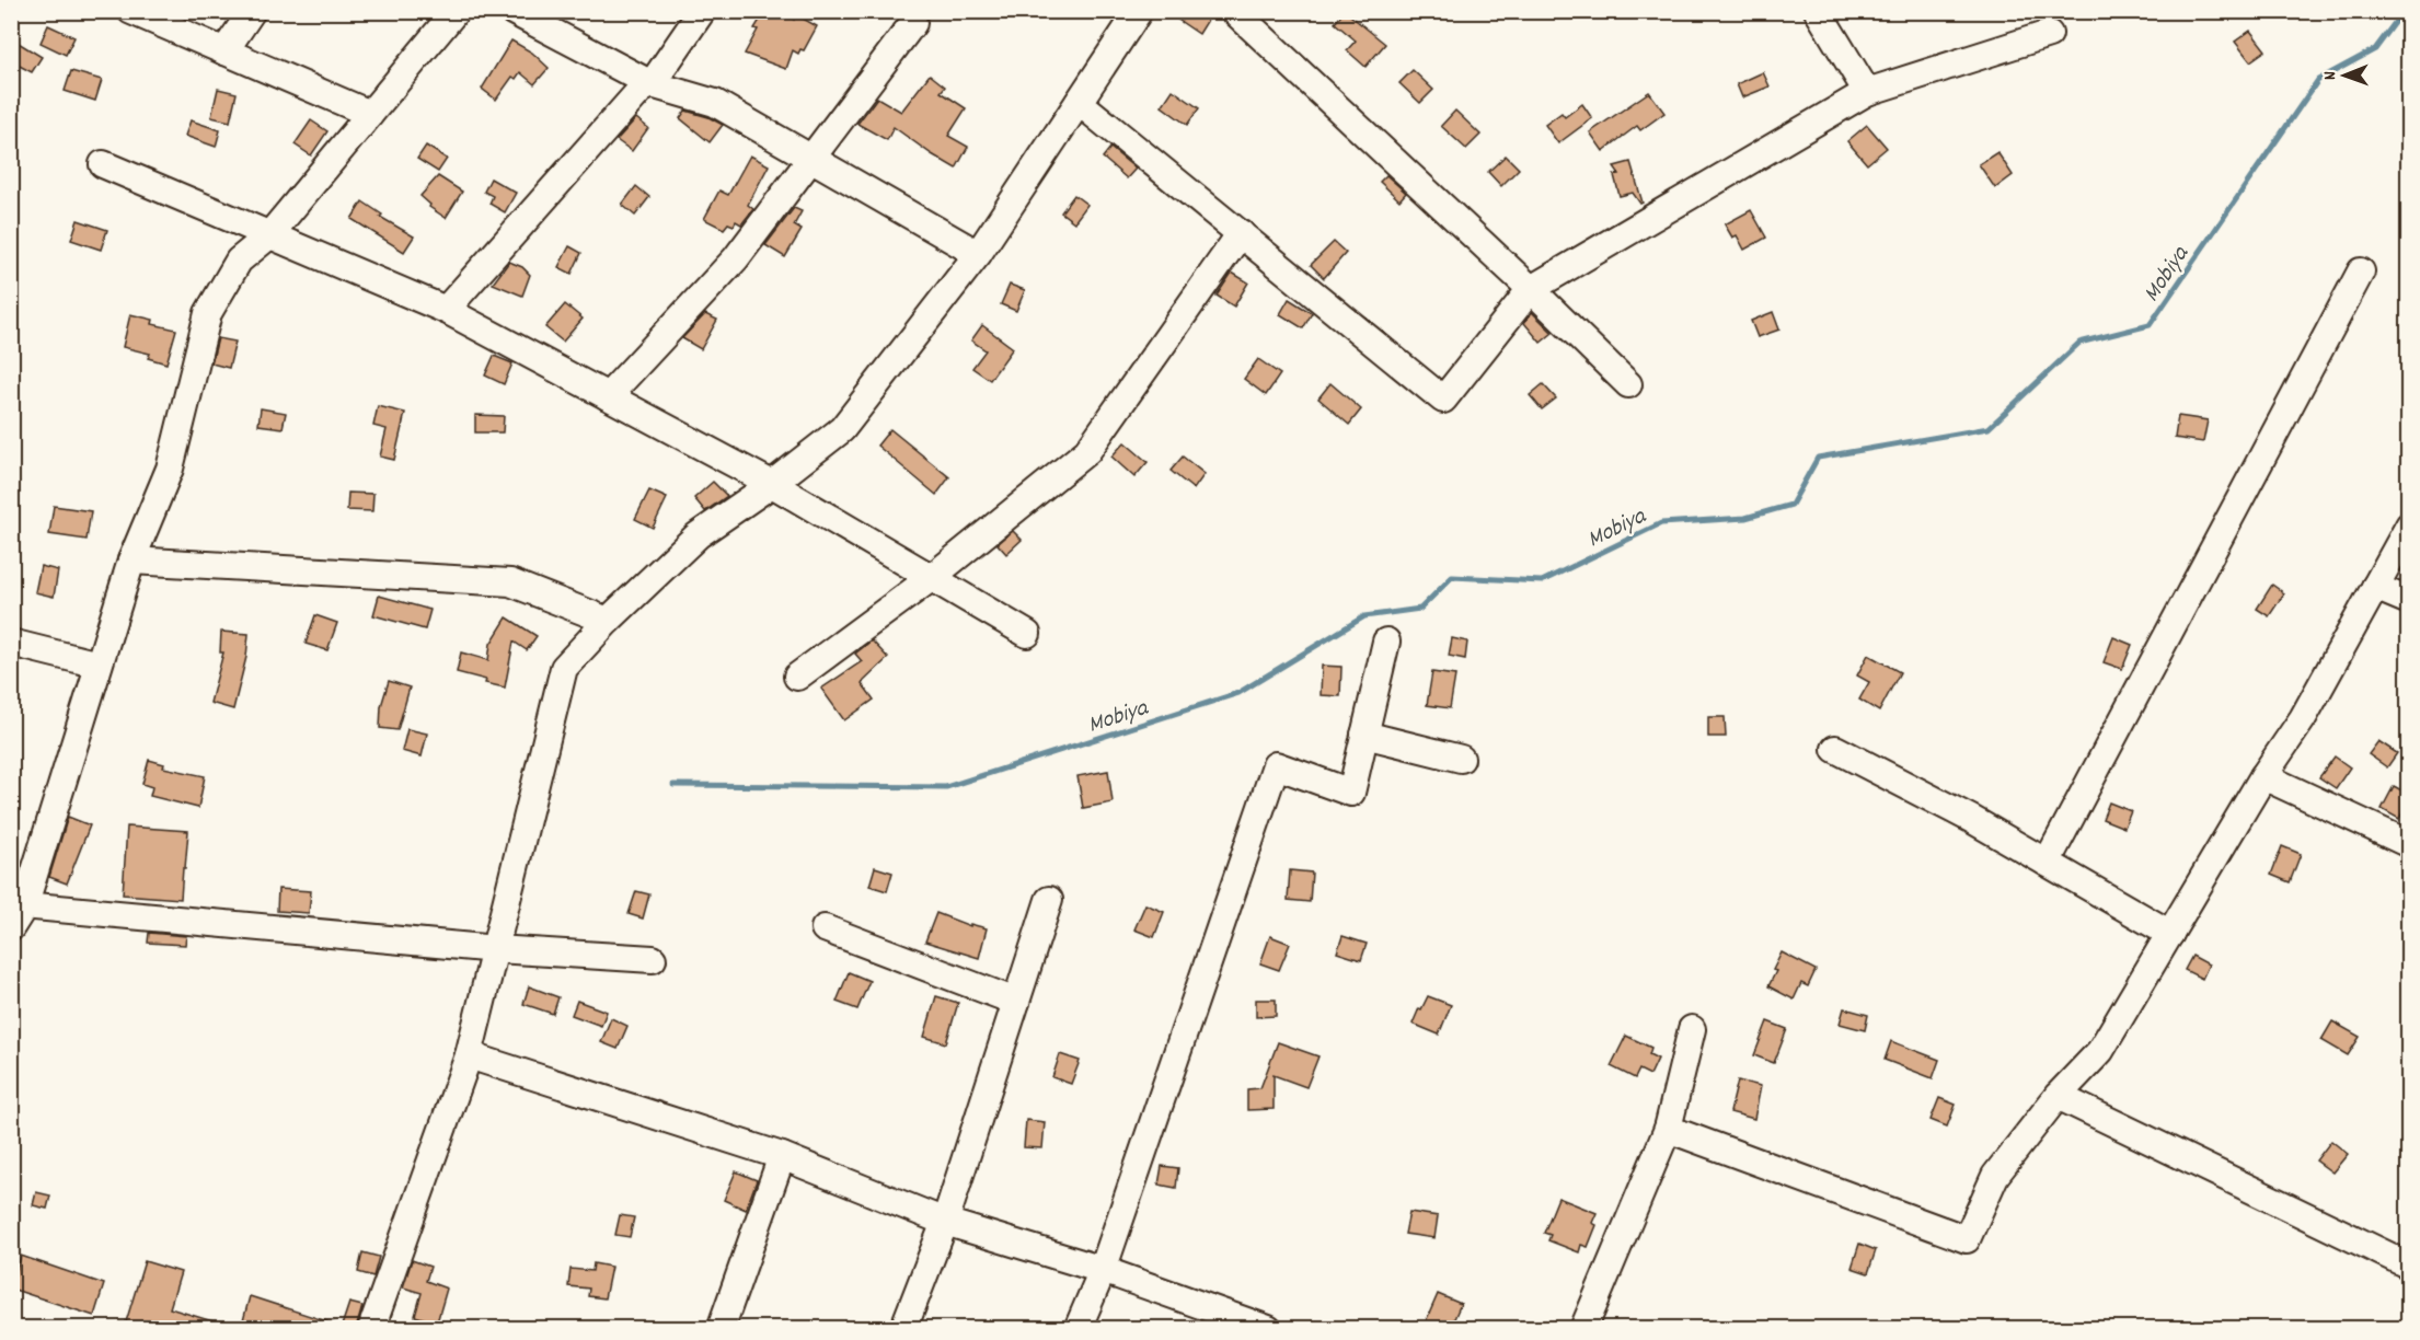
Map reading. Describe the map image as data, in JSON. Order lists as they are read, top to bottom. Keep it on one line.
{"water":["Mobiya"],"north":"left"}
